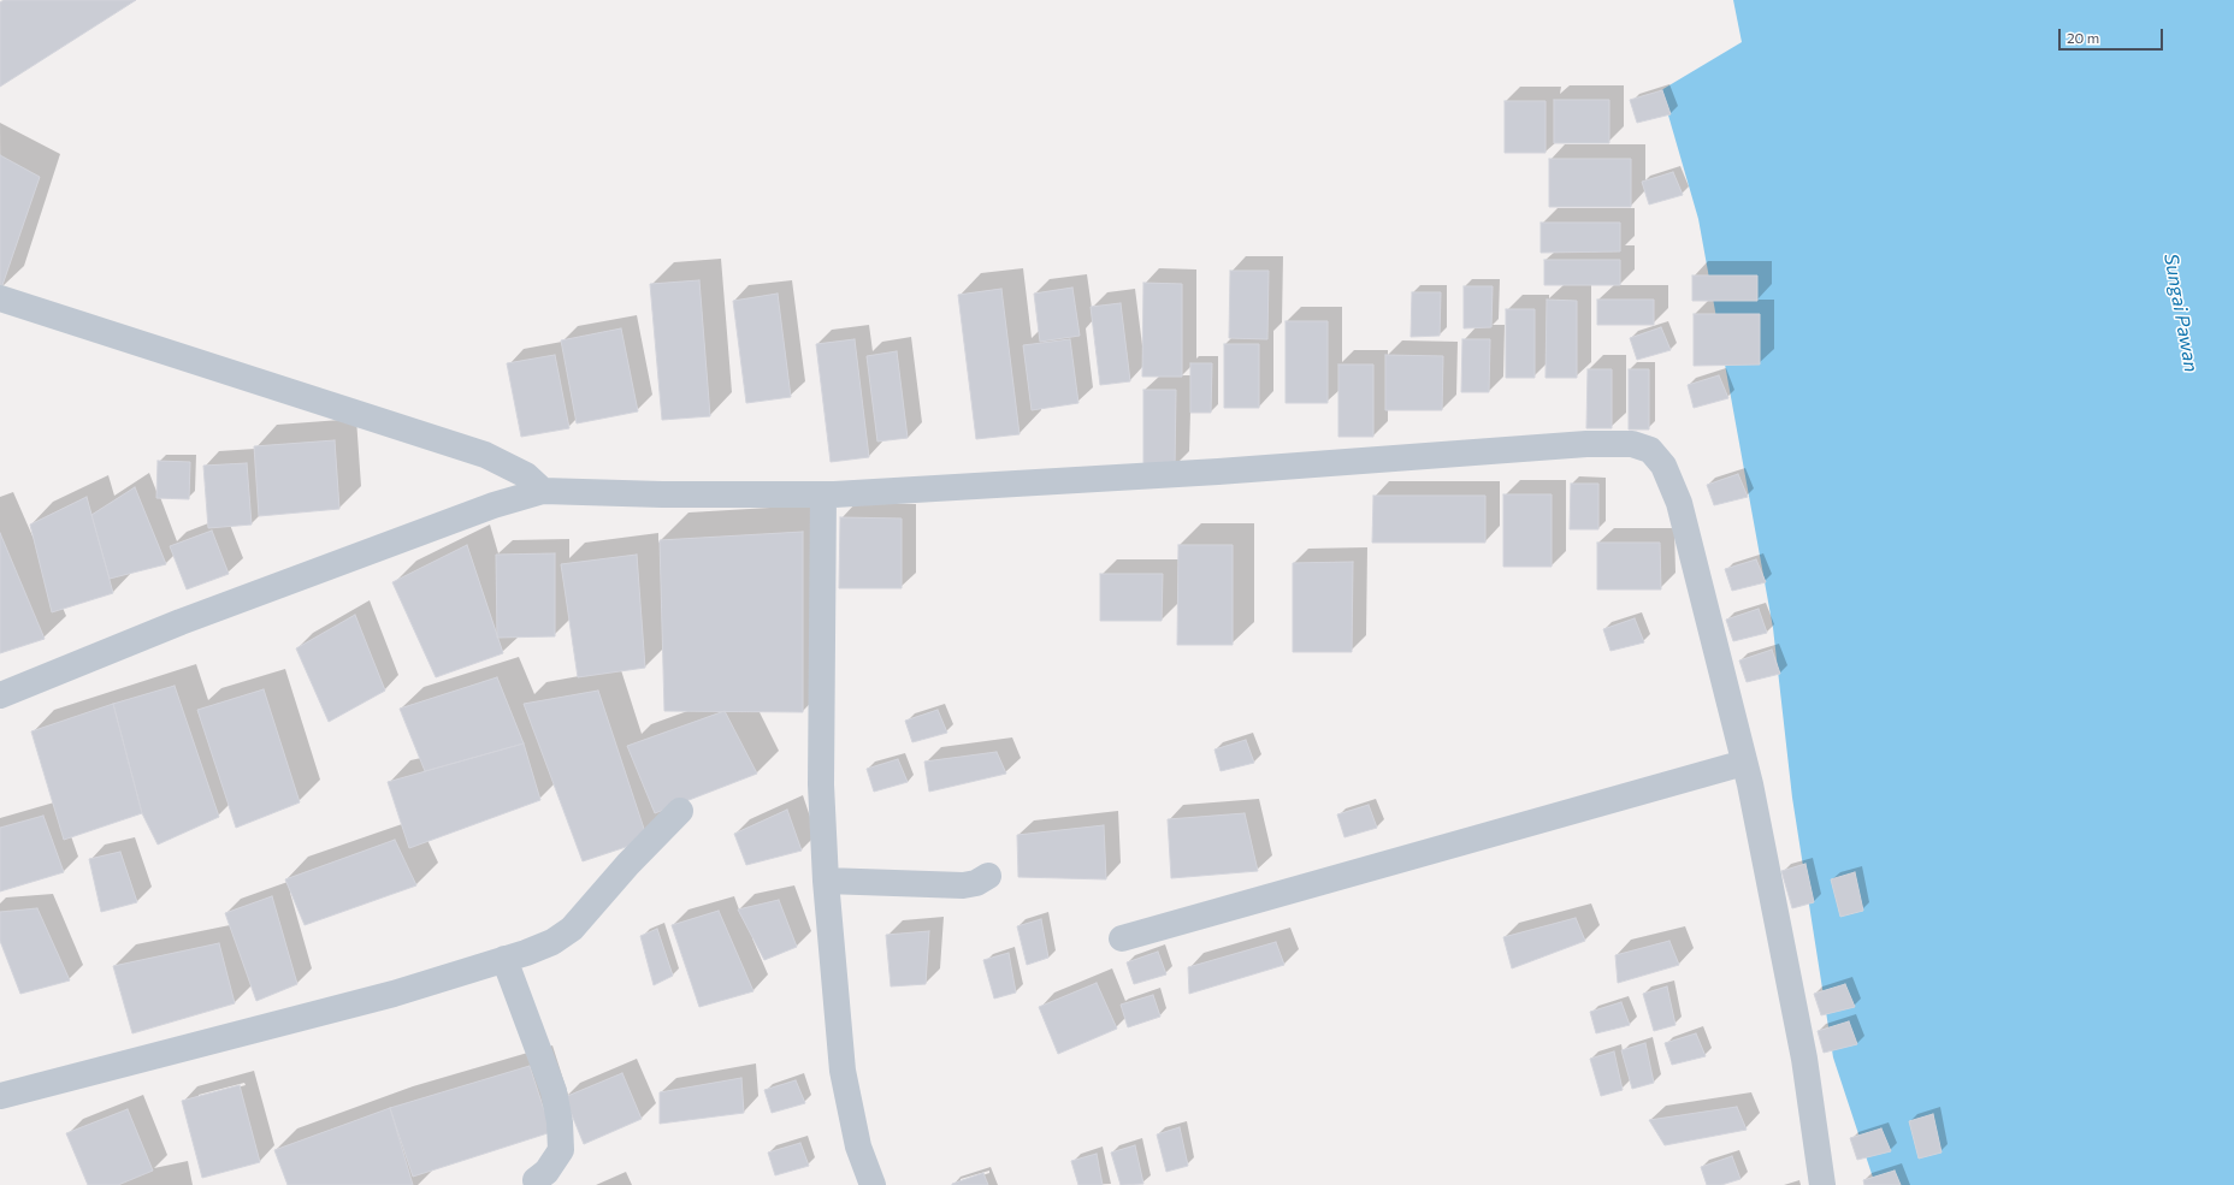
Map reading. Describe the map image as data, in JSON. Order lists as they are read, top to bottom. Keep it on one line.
{"water":["Sungai Pawan"],"scale_bar":"20 m"}
